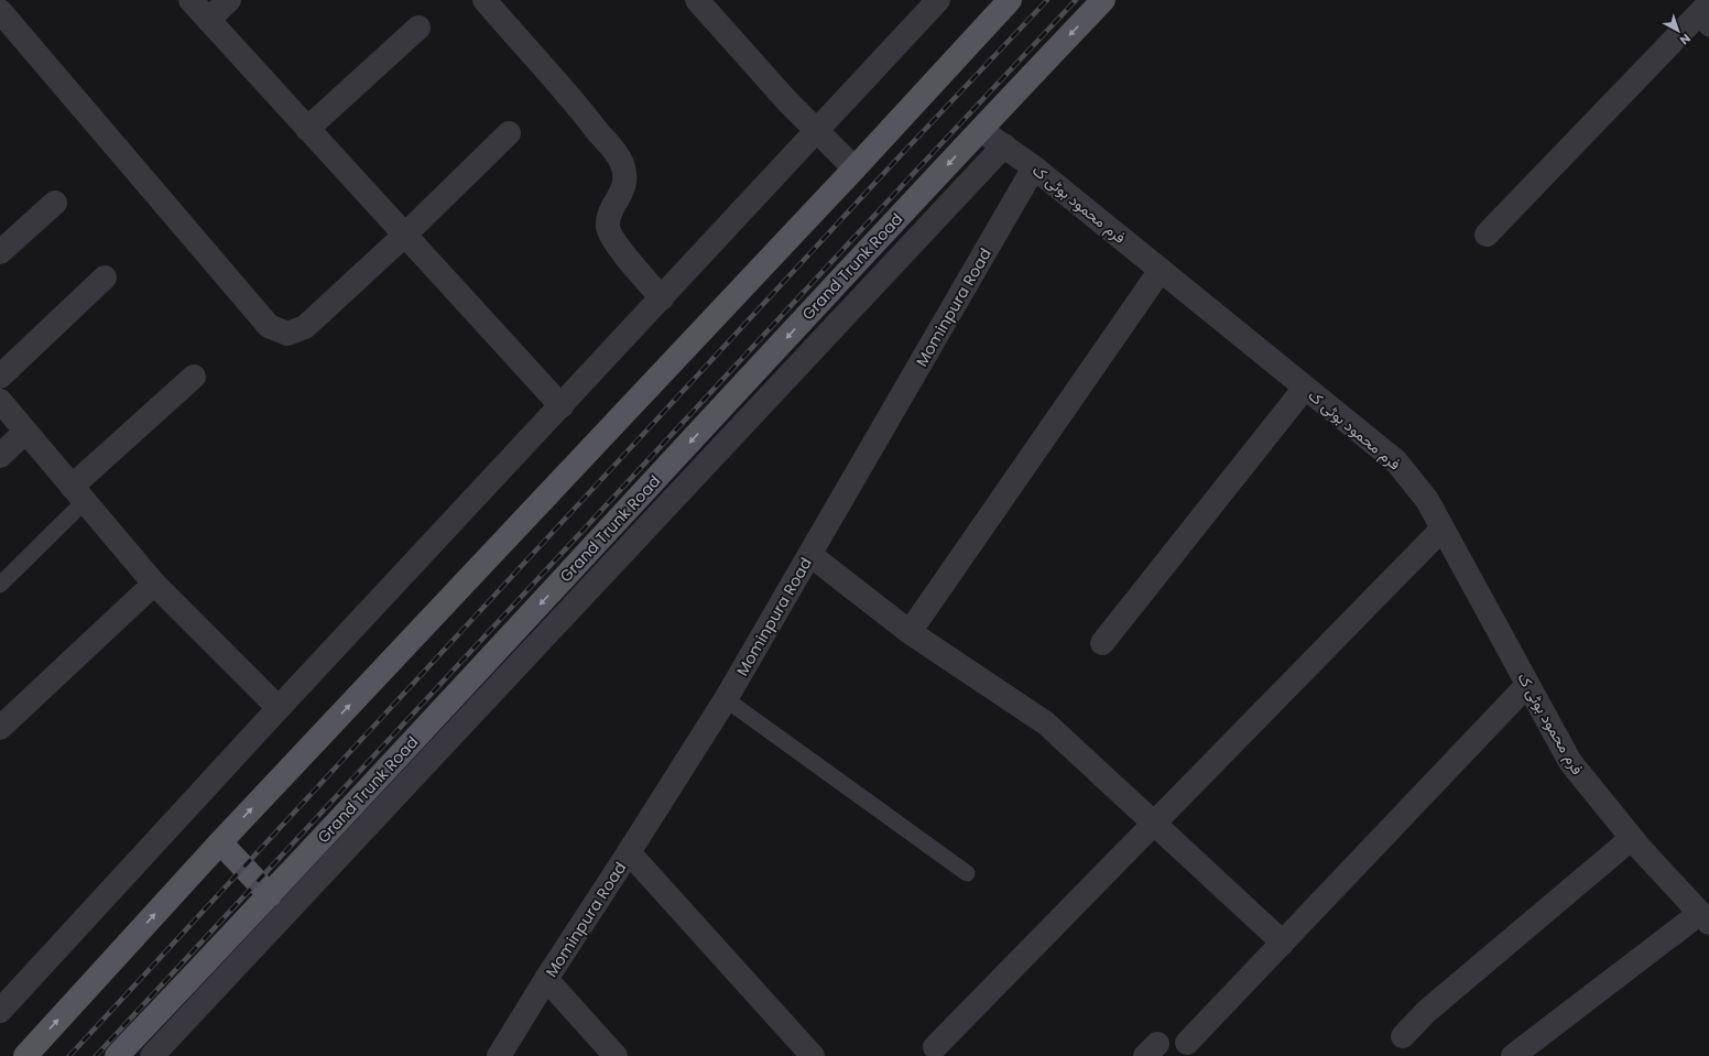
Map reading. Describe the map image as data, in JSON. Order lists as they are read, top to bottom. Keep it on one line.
{"streets":{"main road":["Grand Trunk Road"],"street":["فرم محمود بوٹی ک","Mominpura Road"]},"crossings":[["فرم محمود بوٹی ک","Grand Trunk Road"],["فرم محمود بوٹی ک","Mominpura Road"]],"north":"bottom right"}
